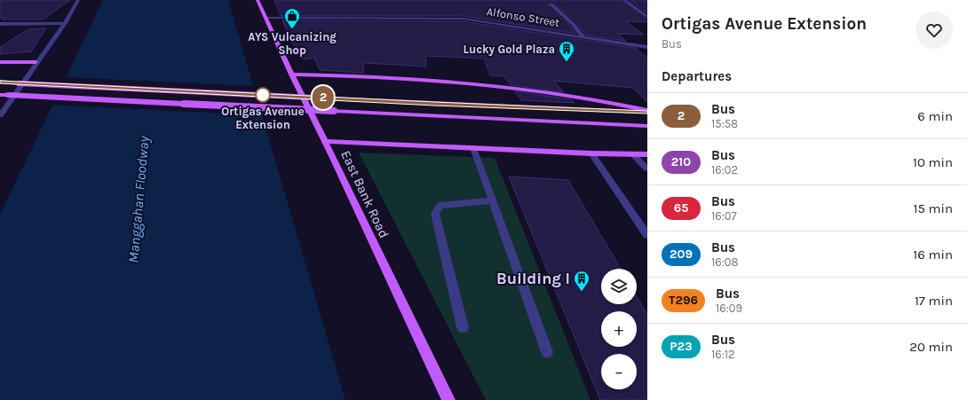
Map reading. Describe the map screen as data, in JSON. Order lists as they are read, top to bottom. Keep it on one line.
{"streets":{"main road":["East Bank Road"],"street":["Alfonso Street"]},"crossings":[["Alfonso Street","East Bank Road"]],"water":["Manggahan Floodway"],"places":{"shop":["AYS Vulcanizing Shop"],"building":["Lucky Gold Plaza","Building I"],"other":["Ortigas Avenue Extension"]},"lines":["bus line 2"],"page":{"on_map":"2","heading":[["Ortigas Avenue Extension","Bus"],"Departures"],"list":[{"mark":"2","name":"Bus","note":"15:58","value":"6 min"},{"mark":"210","name":"Bus","note":"16:02","value":"10 min"},{"mark":"65","name":"Bus","note":"16:07","value":"15 min"},{"mark":"209","name":"Bus","note":"16:08","value":"16 min"},{"mark":"T296","name":"Bus","note":"16:09","value":"17 min"},{"mark":"P23","name":"Bus","note":"16:12","value":"20 min"}],"map_buttons":["+","−"]}}
